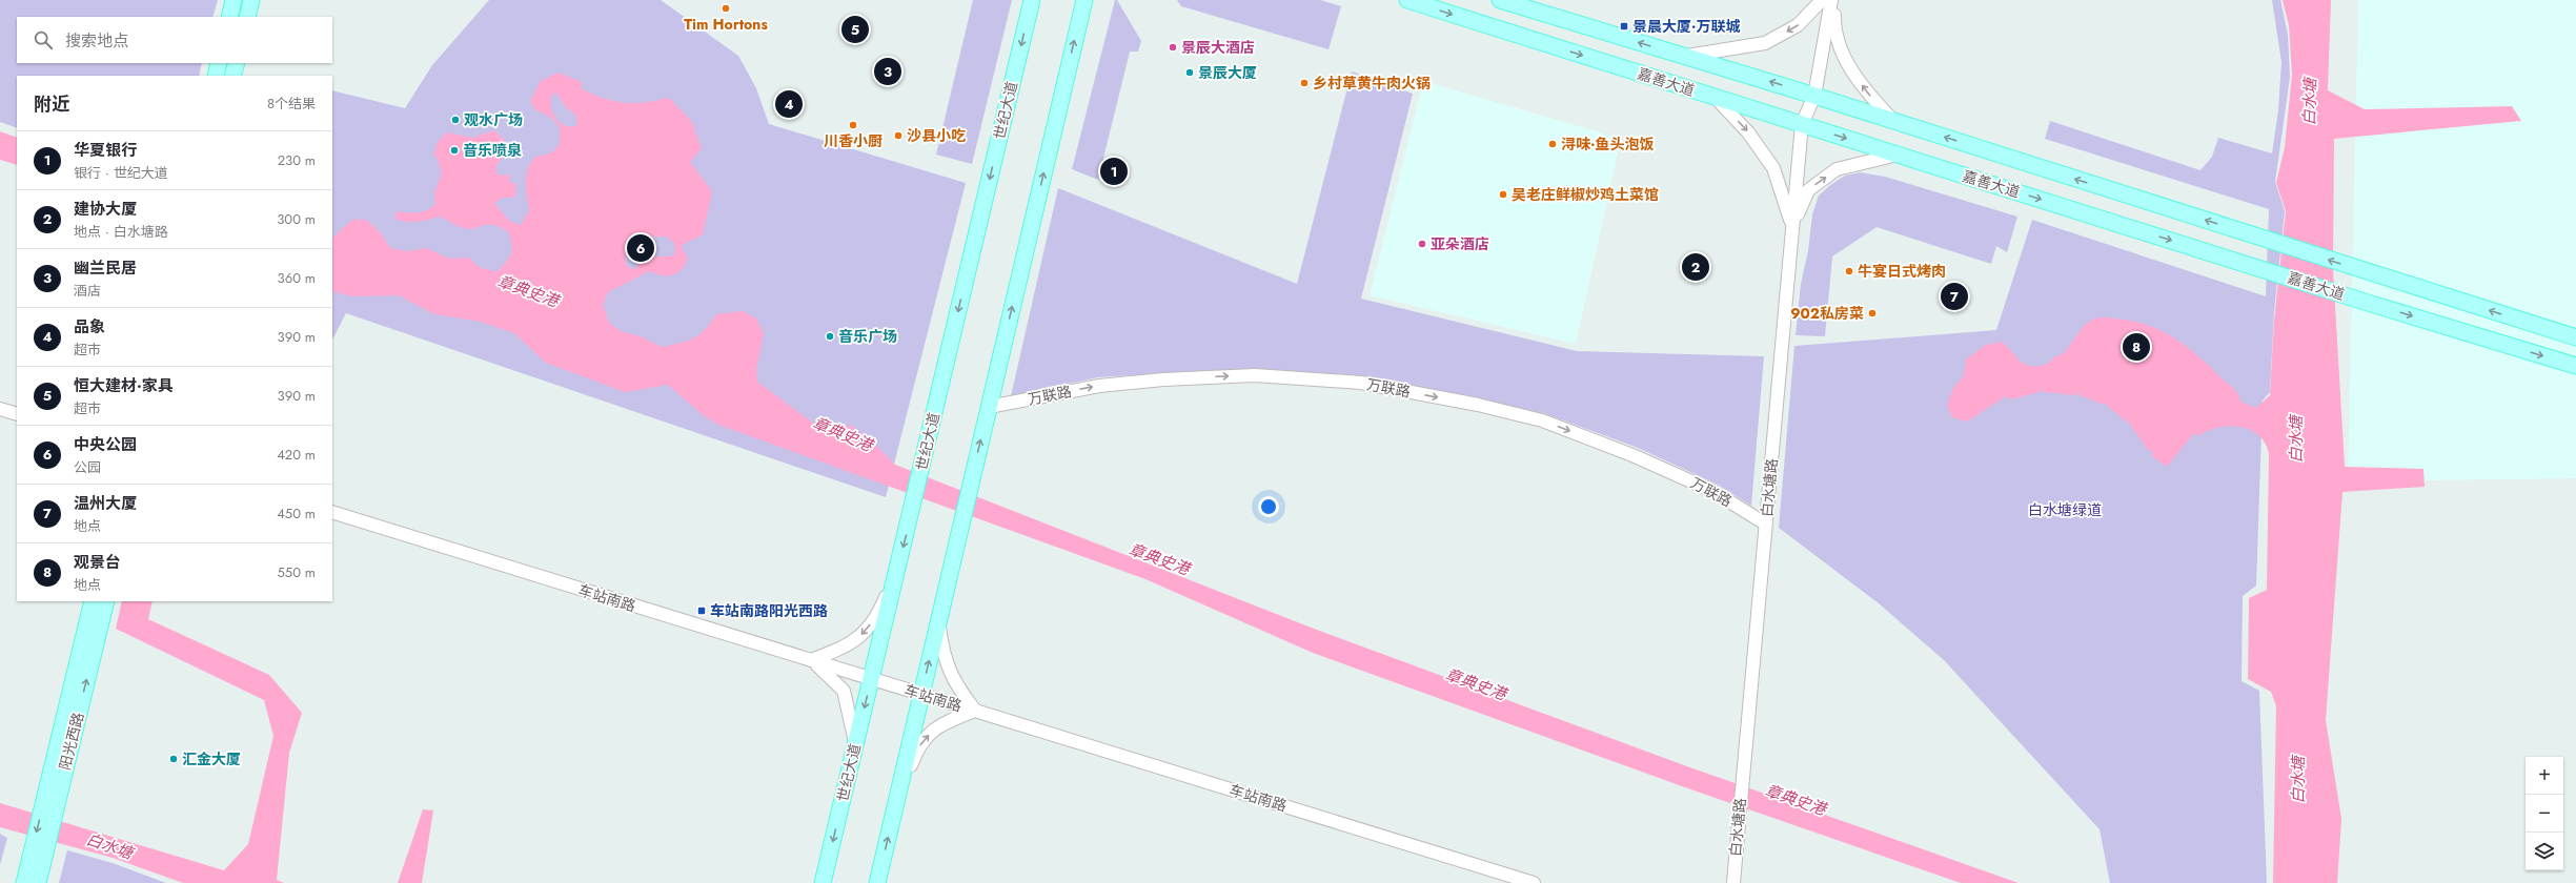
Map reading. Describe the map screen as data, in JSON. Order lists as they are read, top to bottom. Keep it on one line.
{"streets":{"main road":["嘉善大道","世纪大道","阳光西路"],"street":["万联路","白水塘路","车站南路"]},"crossings":[["嘉善大道","白水塘路"],["世纪大道","车站南路"],["万联路","白水塘路"]],"one_way":["万联路"],"water":["白水塘","章典史港"],"parks":["白水塘绿道"],"places":{"other":["Tim Hortons","景辰大酒店","景辰大厦","乡村草黄牛肉火锅","观水广场","川香小厨","沙县小吃","浔味·鱼头泡饭","音乐喷泉","吴老庄鲜椒炒鸡土菜馆","亚朵酒店","牛宴日式烤肉","902私房菜","音乐广场","汇金大厦"],"transit":["景晨大厦·万联城","车站南路阳光西路"]},"page":{"pins":["5","3","4","1","6","2","7","8"],"search":"搜索地点","heading":["附近","8个结果"],"list":[{"mark":"1","name":"华夏银行","note":"银行 · 世纪大道","value":"230 m"},{"mark":"2","name":"建协大厦","note":"地点 · 白水塘路","value":"300 m"},{"mark":"3","name":"幽兰民居","note":"酒店","value":"360 m"},{"mark":"4","name":"品象","note":"超市","value":"390 m"},{"mark":"5","name":"恒大建材·家具","note":"超市","value":"390 m"},{"mark":"6","name":"中央公园","note":"公园","value":"420 m"},{"mark":"7","name":"温州大厦","note":"地点","value":"450 m"},{"mark":"8","name":"观景台","note":"地点","value":"550 m"}],"map_buttons":["+","−"]}}
